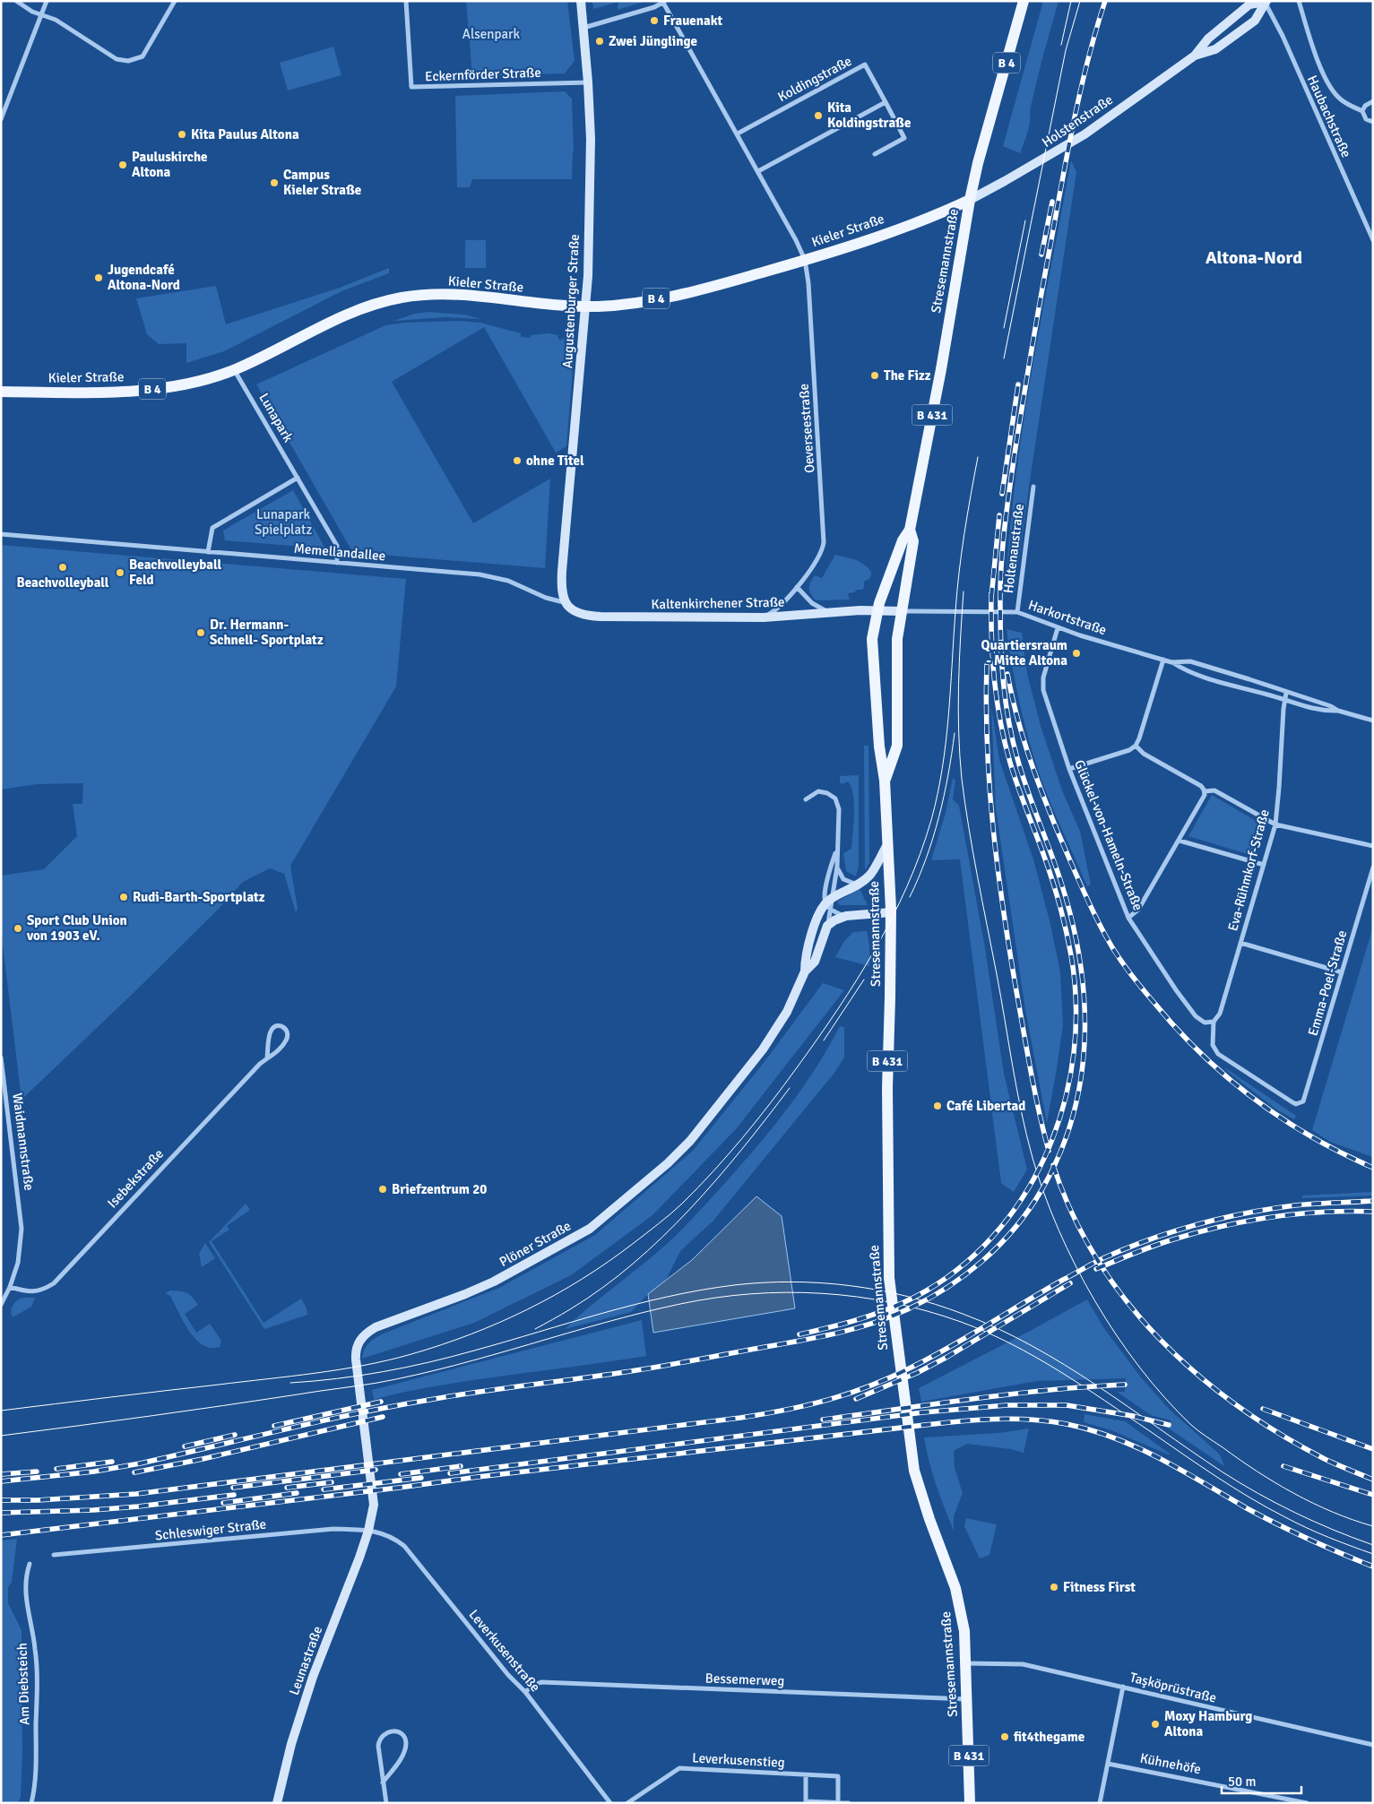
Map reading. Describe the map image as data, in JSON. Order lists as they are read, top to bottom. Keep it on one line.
{"streets":{"main road":["B 4","Kieler Straße","Stresemannstraße","B 431"],"street":["Eckernförder Straße","Koldingstraße","Haubachstraße","Holstenstraße","Augustenburger Straße","Lunapark","Oeverseestraße","Holtenaustraße","Memellandallee","Kaltenkirchener Straße","Harkortstraße","Glückel-von-Hameln-Straße","Eva-Rühmkorf-Straße","Emma-Poel-Straße","Waidmannstraße","Isebekstraße","Plöner Straße","Schleswiger Straße","Leverkusenstraße","Leunastraße","Bessemerweg","Am Diebsteich","Taşköprüstraße","Leverkusenstieg","Kühnehöfe"]},"crossings":[["Eckernförder Straße","Augustenburger Straße"],["Haubachstraße","Holstenstraße"],["Holstenstraße","Kieler Straße"],["Holstenstraße","Stresemannstraße"],["Kieler Straße","Stresemannstraße"],["Kieler Straße","Augustenburger Straße"],["Kieler Straße","Lunapark"],["Kieler Straße","Oeverseestraße"],["Stresemannstraße","Kaltenkirchener Straße"],["Stresemannstraße","Harkortstraße"],["Stresemannstraße","Bessemerweg"],["Stresemannstraße","Taşköprüstraße"],["Augustenburger Straße","Memellandallee"],["Augustenburger Straße","Kaltenkirchener Straße"],["Lunapark","Memellandallee"],["Oeverseestraße","Kaltenkirchener Straße"],["Holtenaustraße","Harkortstraße"],["Memellandallee","Kaltenkirchener Straße"],["Kaltenkirchener Straße","Harkortstraße"],["Harkortstraße","Glückel-von-Hameln-Straße"],["Harkortstraße","Eva-Rühmkorf-Straße"],["Glückel-von-Hameln-Straße","Eva-Rühmkorf-Straße"],["Glückel-von-Hameln-Straße","Emma-Poel-Straße"],["Eva-Rühmkorf-Straße","Emma-Poel-Straße"],["Waidmannstraße","Isebekstraße"],["Plöner Straße","Schleswiger Straße"],["Plöner Straße","Leverkusenstraße"],["Plöner Straße","Leunastraße"],["Schleswiger Straße","Leverkusenstraße"],["Schleswiger Straße","Leunastraße"],["Leverkusenstraße","Leunastraße"],["Leverkusenstraße","Bessemerweg"]],"districts":["Altona-Nord"],"parks":["Alsenpark","Lunapark Spielplatz"],"places":["Frauenakt","Zwei Jünglinge","Kita Koldingstraße","Kita Paulus Altona","Pauluskirche Altona","Campus Kieler Straße","Jugendcafé Altona-Nord","The Fizz","ohne Titel","Beachvolleyball","Beachvolleyball Feld","Dr. Hermann- Schnell- Sportplatz","Quartiersraum - Mitte Altona","Rudi-Barth-Sportplatz","Sport Club Union von 1903 eV.","Café Libertad","Briefzentrum 20","Fitness First","Moxy Hamburg Altona","fit4thegame"],"scale_bar":"50 m"}
